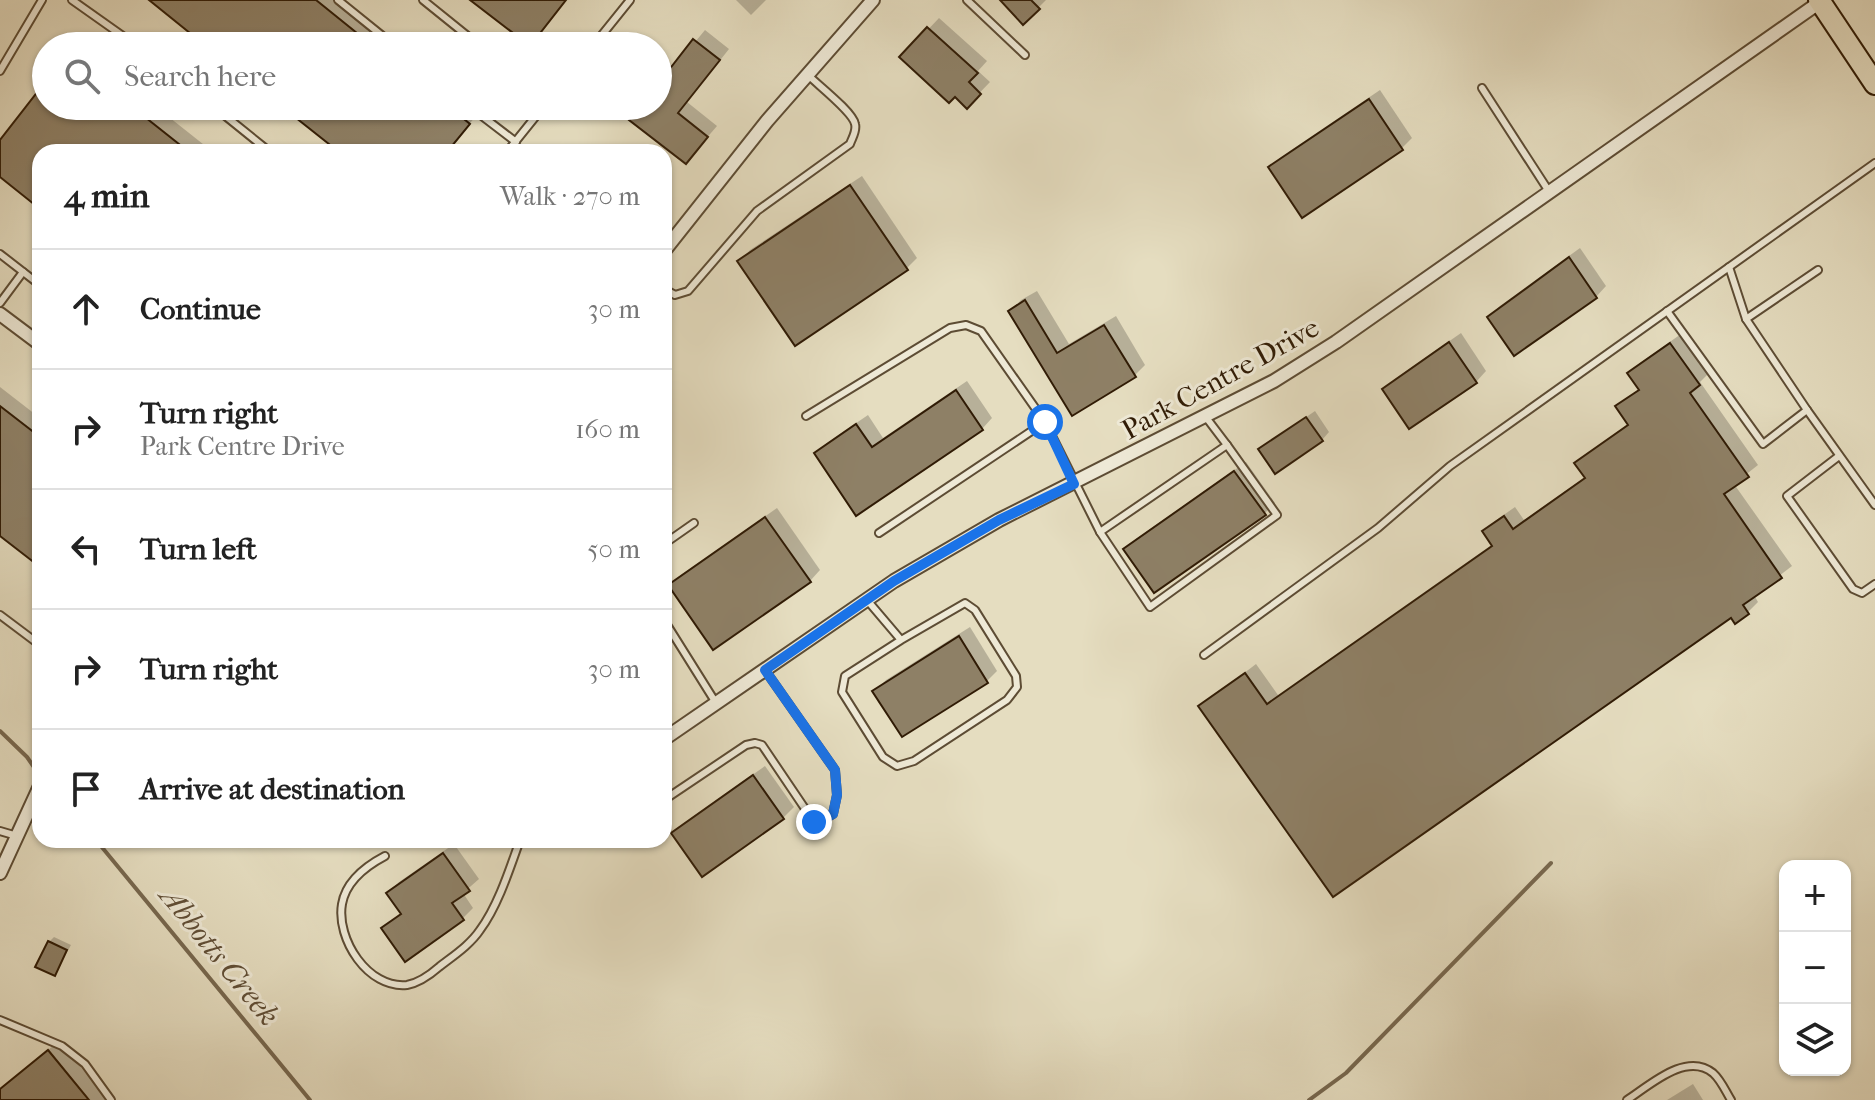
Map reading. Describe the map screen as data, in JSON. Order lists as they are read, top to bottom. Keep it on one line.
{"streets":{"street":["Park Centre Drive"]},"water":["Abbotts Creek"],"page":{"search":"Search here","heading":["4 min","Walk · 270 m"],"list":[["Continue","30 m"],["Turn right","Park Centre Drive","160 m"],["Turn left","50 m"],["Turn right","30 m"],"Arrive at destination"],"map_buttons":["+","−"]}}
